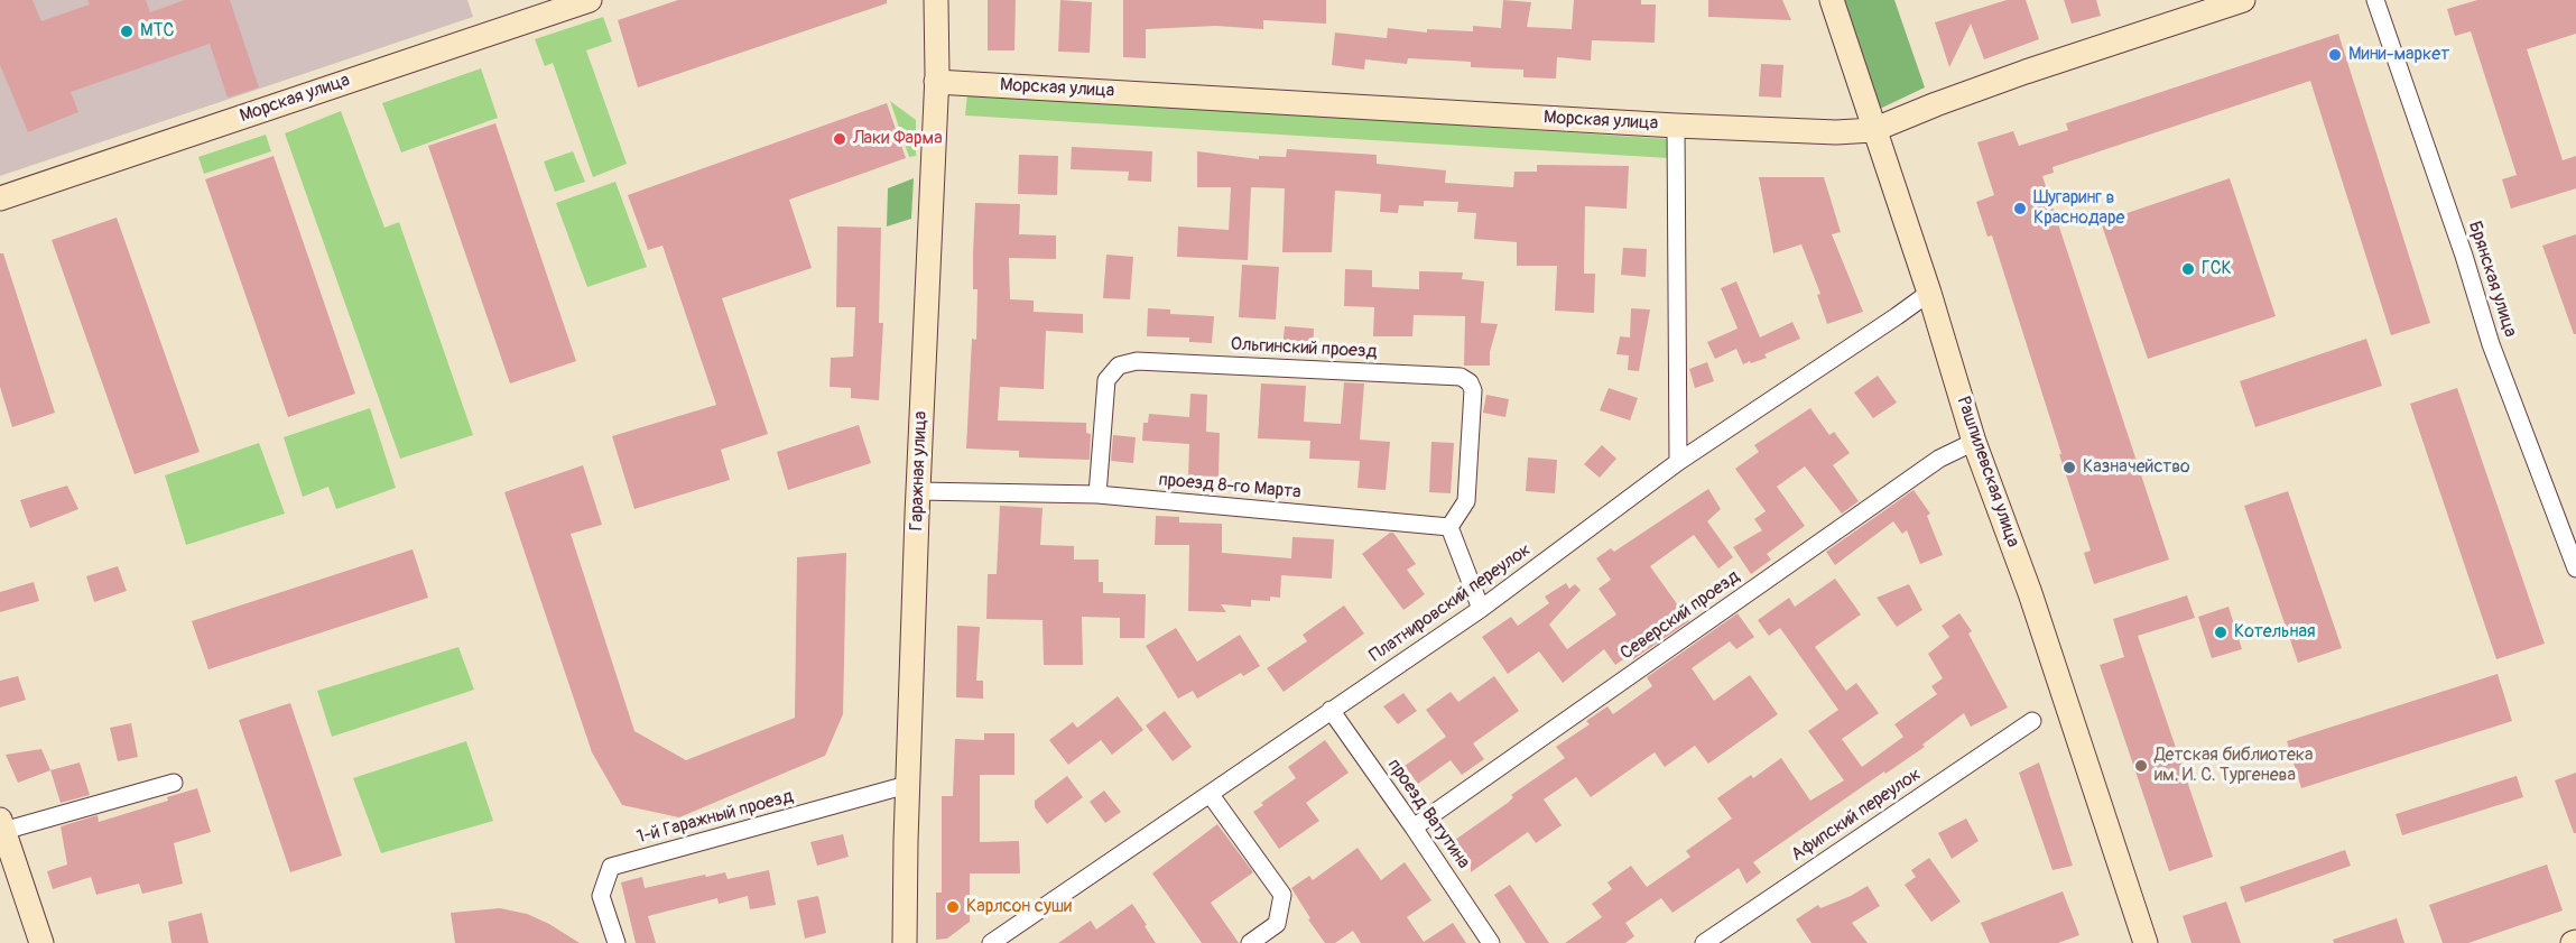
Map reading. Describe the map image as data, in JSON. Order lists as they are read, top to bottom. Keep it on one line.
{"streets":{"street":["Морская улица","Брянская улица","Ольгинский проезд","Гаражная улица","Рашпилевская улица","проезд 8-го Марта","Платнировский переулок","Северский проезд","проезд Ватутина","Афипский переулок","1-й Гаражный проезд"]},"crossings":[["Морская улица","Гаражная улица"],["Морская улица","Рашпилевская улица"],["Ольгинский проезд","проезд 8-го Марта"],["Гаражная улица","проезд 8-го Марта"],["Гаражная улица","1-й Гаражный проезд"],["Рашпилевская улица","Платнировский переулок"],["Рашпилевская улица","Северский проезд"],["Платнировский переулок","проезд Ватутина"],["Северский проезд","проезд Ватутина"]],"places":["МТС","Мини-маркет","Лаки Фарма","Шугаринг в Краснодаре","ГСК","Казначейство","Котельная","Детская библиотека им. И. С. Тургенева","Карлсон суши"]}
